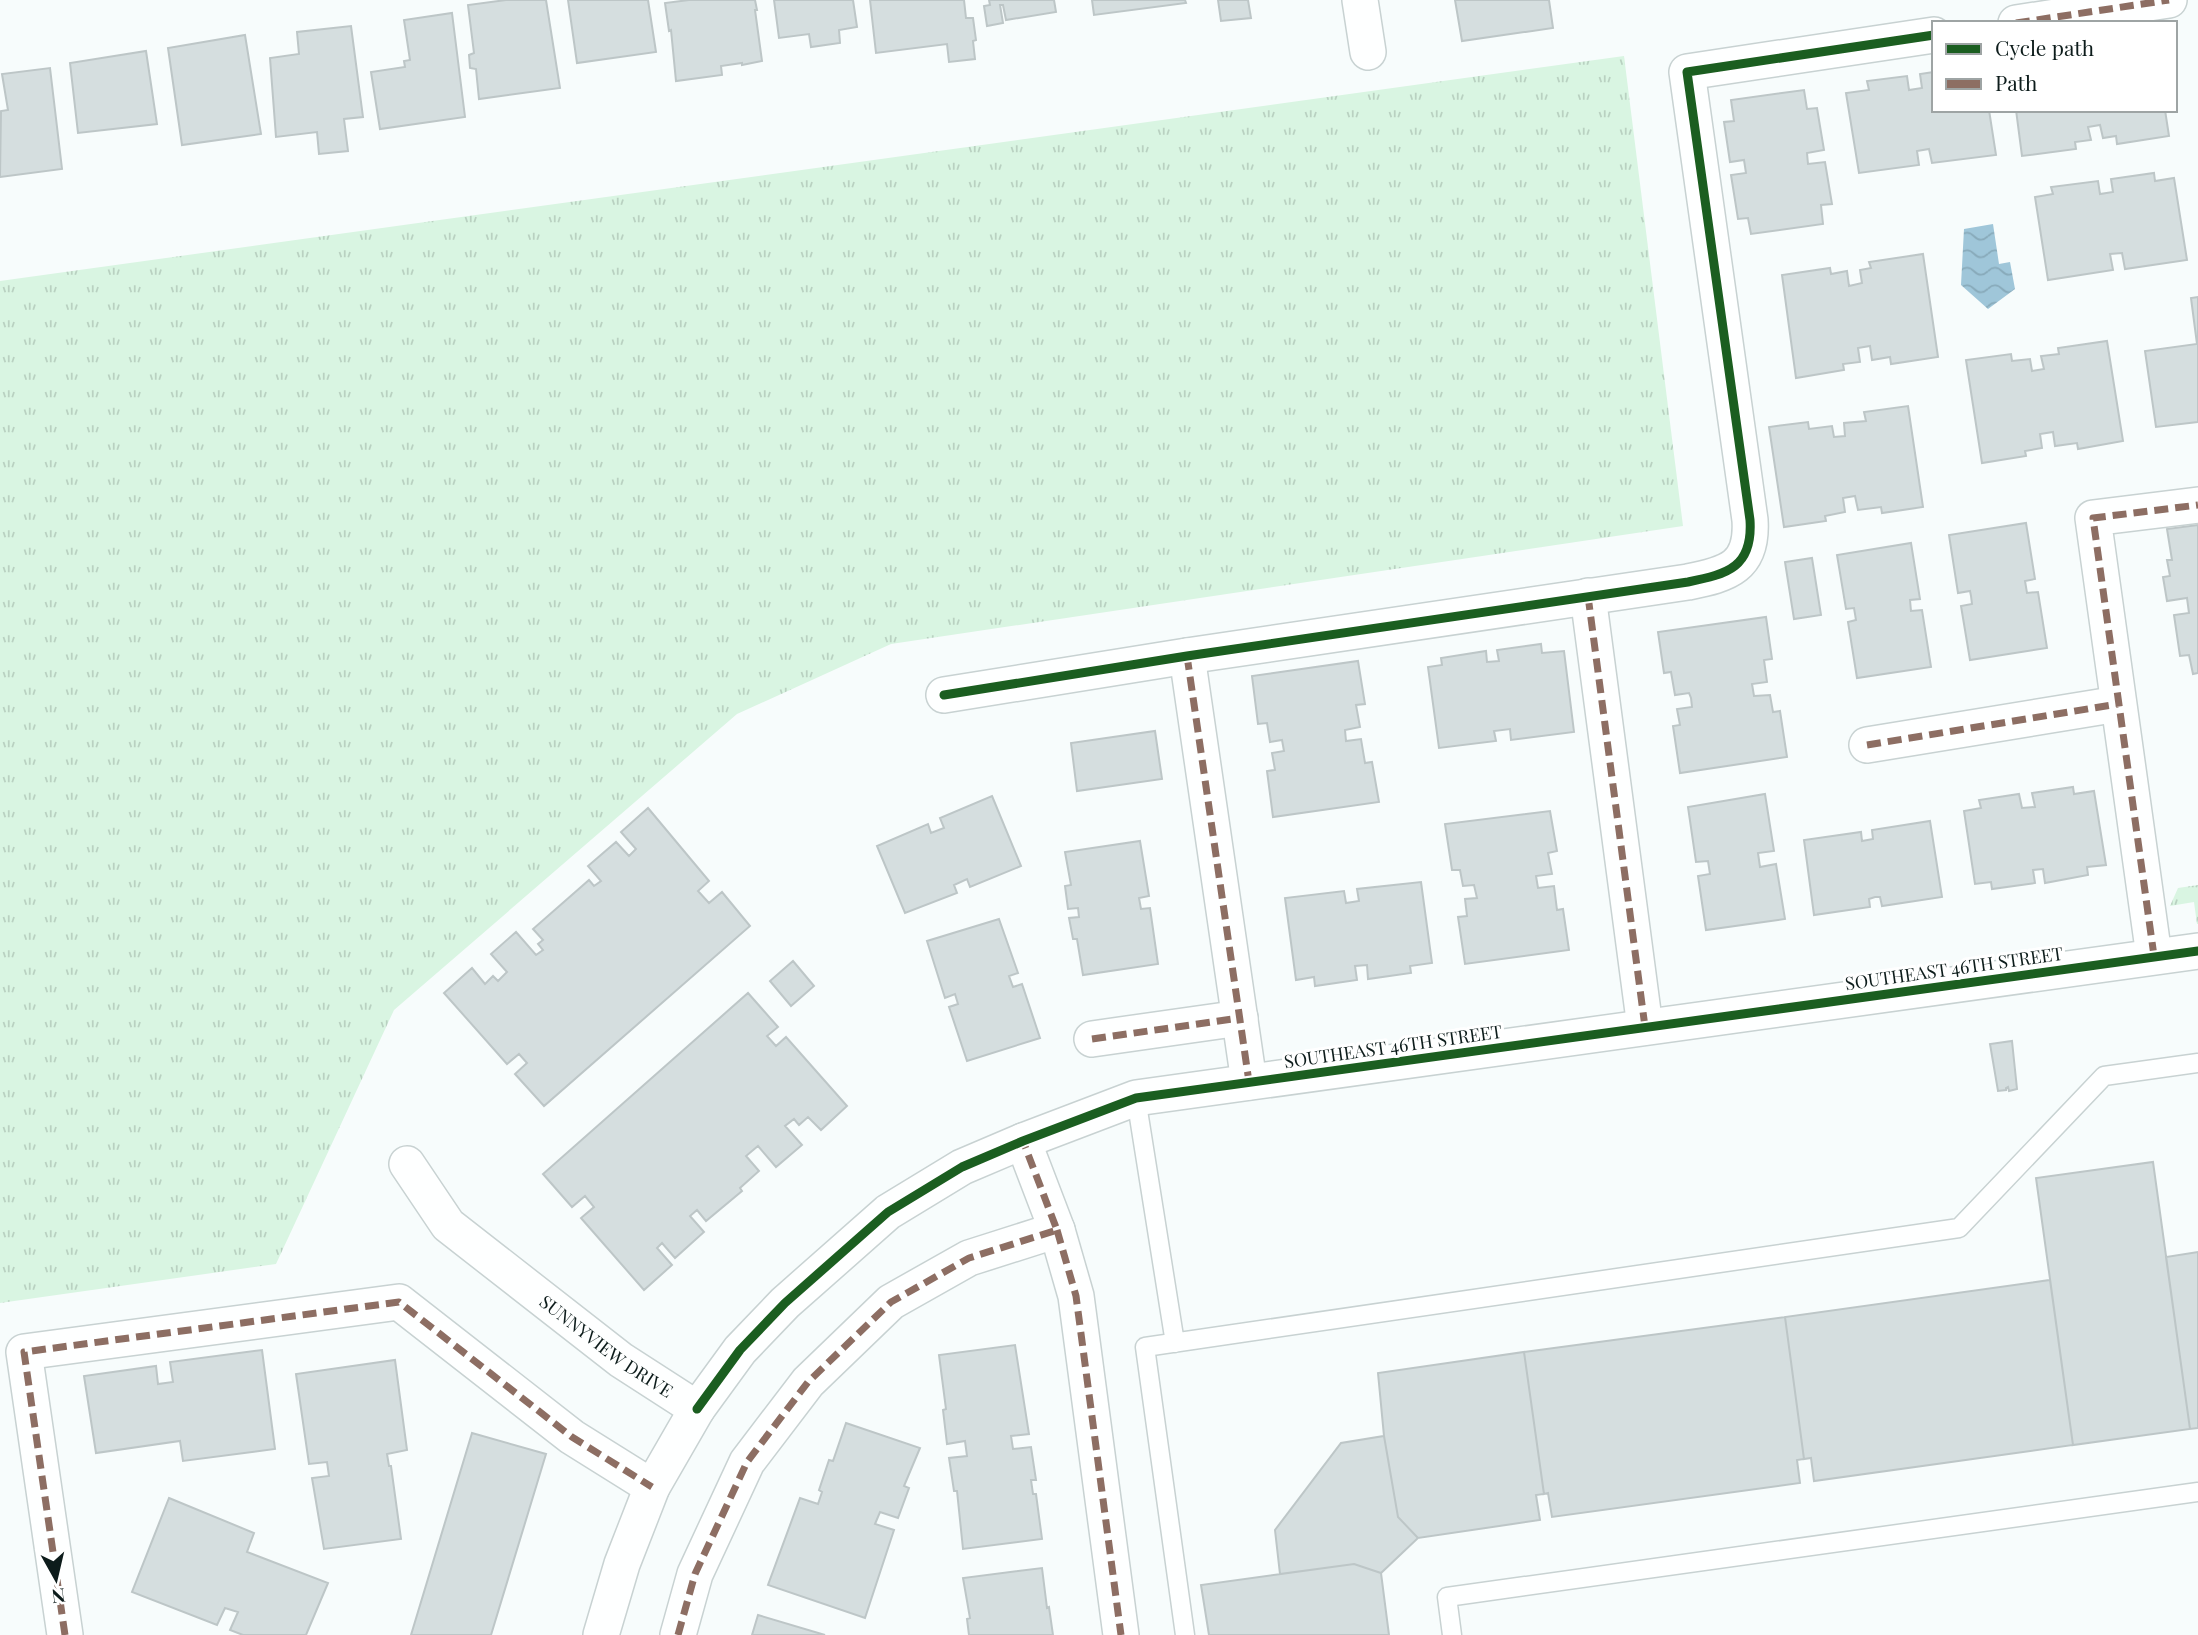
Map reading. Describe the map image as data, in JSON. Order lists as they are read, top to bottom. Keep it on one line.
{"streets":{"street":["SOUTHEAST 46TH STREET","SUNNYVIEW DRIVE"]},"crossings":[["SOUTHEAST 46TH STREET","SUNNYVIEW DRIVE"]],"legend":["Cycle path","Path"],"north":"bottom"}
